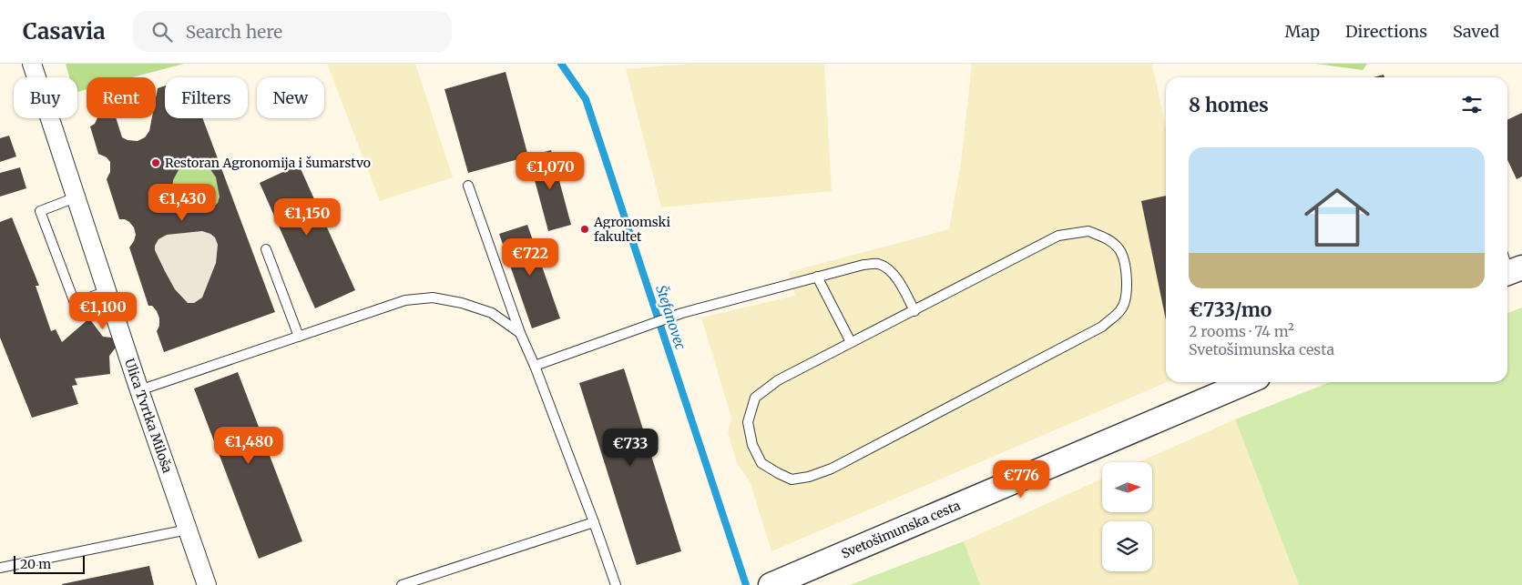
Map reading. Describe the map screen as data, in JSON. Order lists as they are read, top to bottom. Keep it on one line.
{"streets":{"street":["Ulica Tvrtka Miloša","Svetošimunska cesta"]},"water":["Štefanovec"],"places":["Restoran Agronomija i šumarstvo","Agronomski fakultet"],"scale_bar":"20 m","north":"right","page":{"header":"Casavia","search":"Search here","nav":["Map","Directions","Saved"],"chip":["Buy","Rent","Filters","New"],"heading":"8 homes","list":[{"name":"€733/mo","note":"2 rooms · 74 m² · Svetošimunska cesta"}],"price":["€1,070","€1,430","€1,150","€722","€1,100","€1,480","€733","€776"],"scale":"20 m"}}
